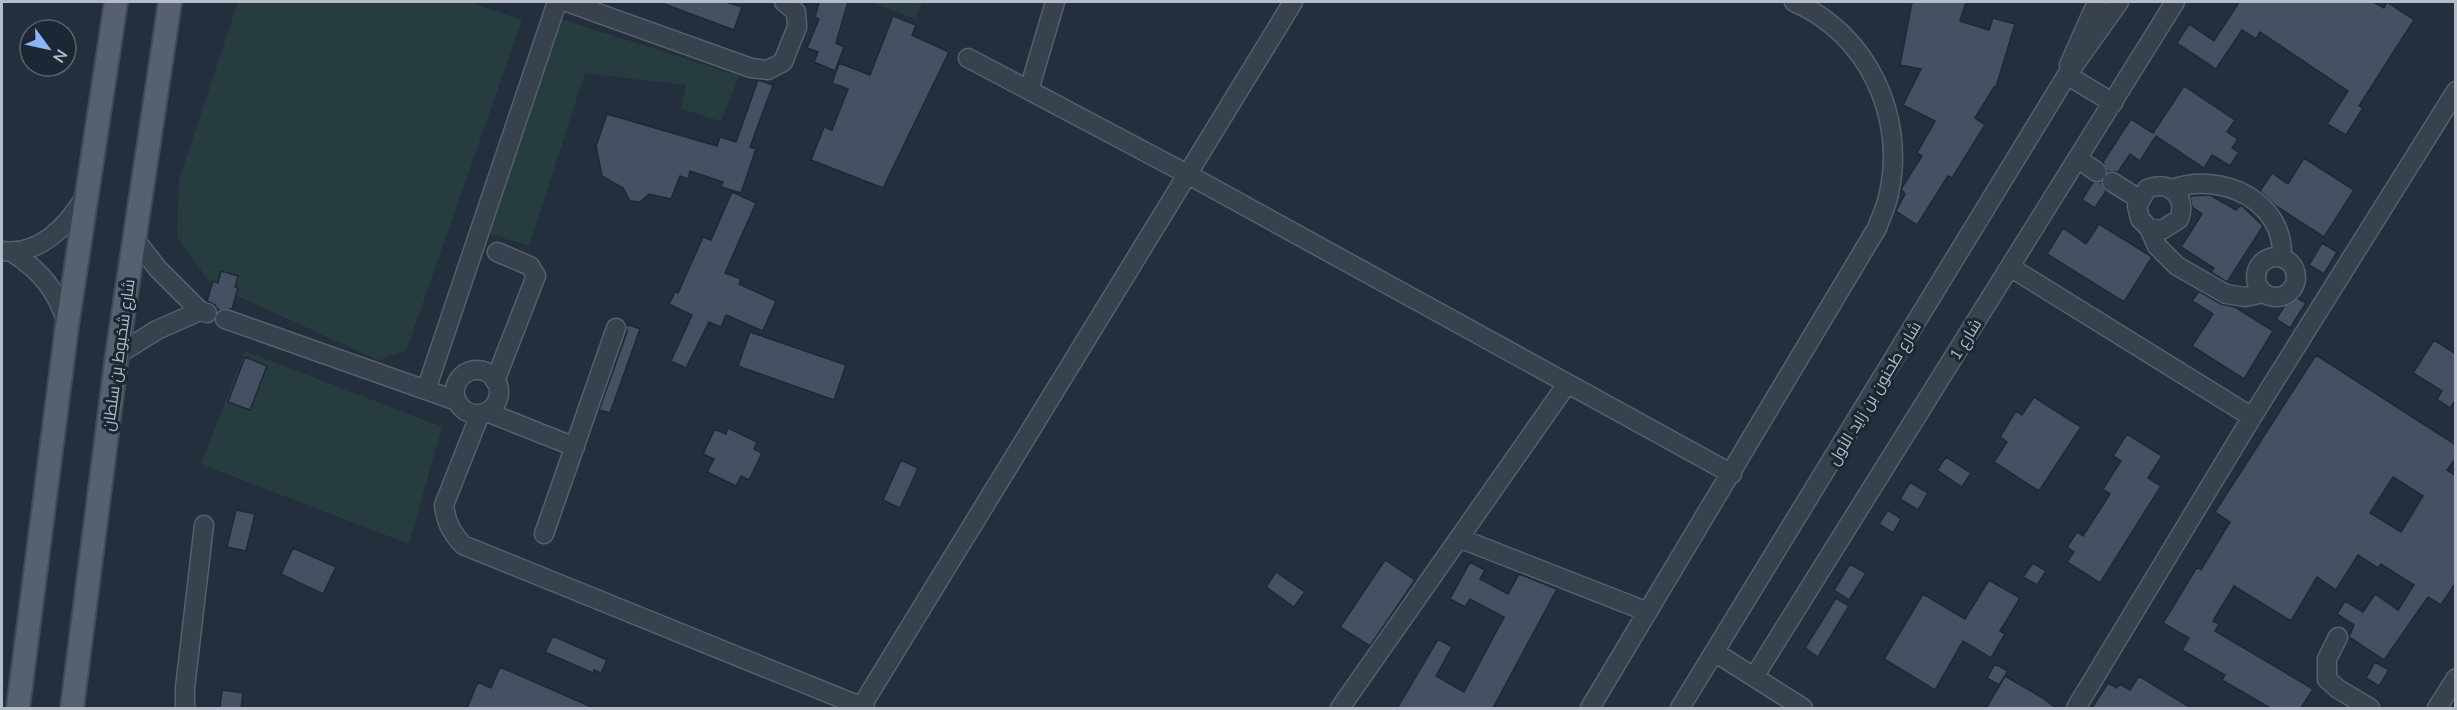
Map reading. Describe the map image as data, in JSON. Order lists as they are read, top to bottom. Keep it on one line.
{"streets":{"main road":["شارع شخبوط بن سلطان"],"street":["شارع 1","شارع طحنون بن زايد الأول"]},"north":"bottom right"}
